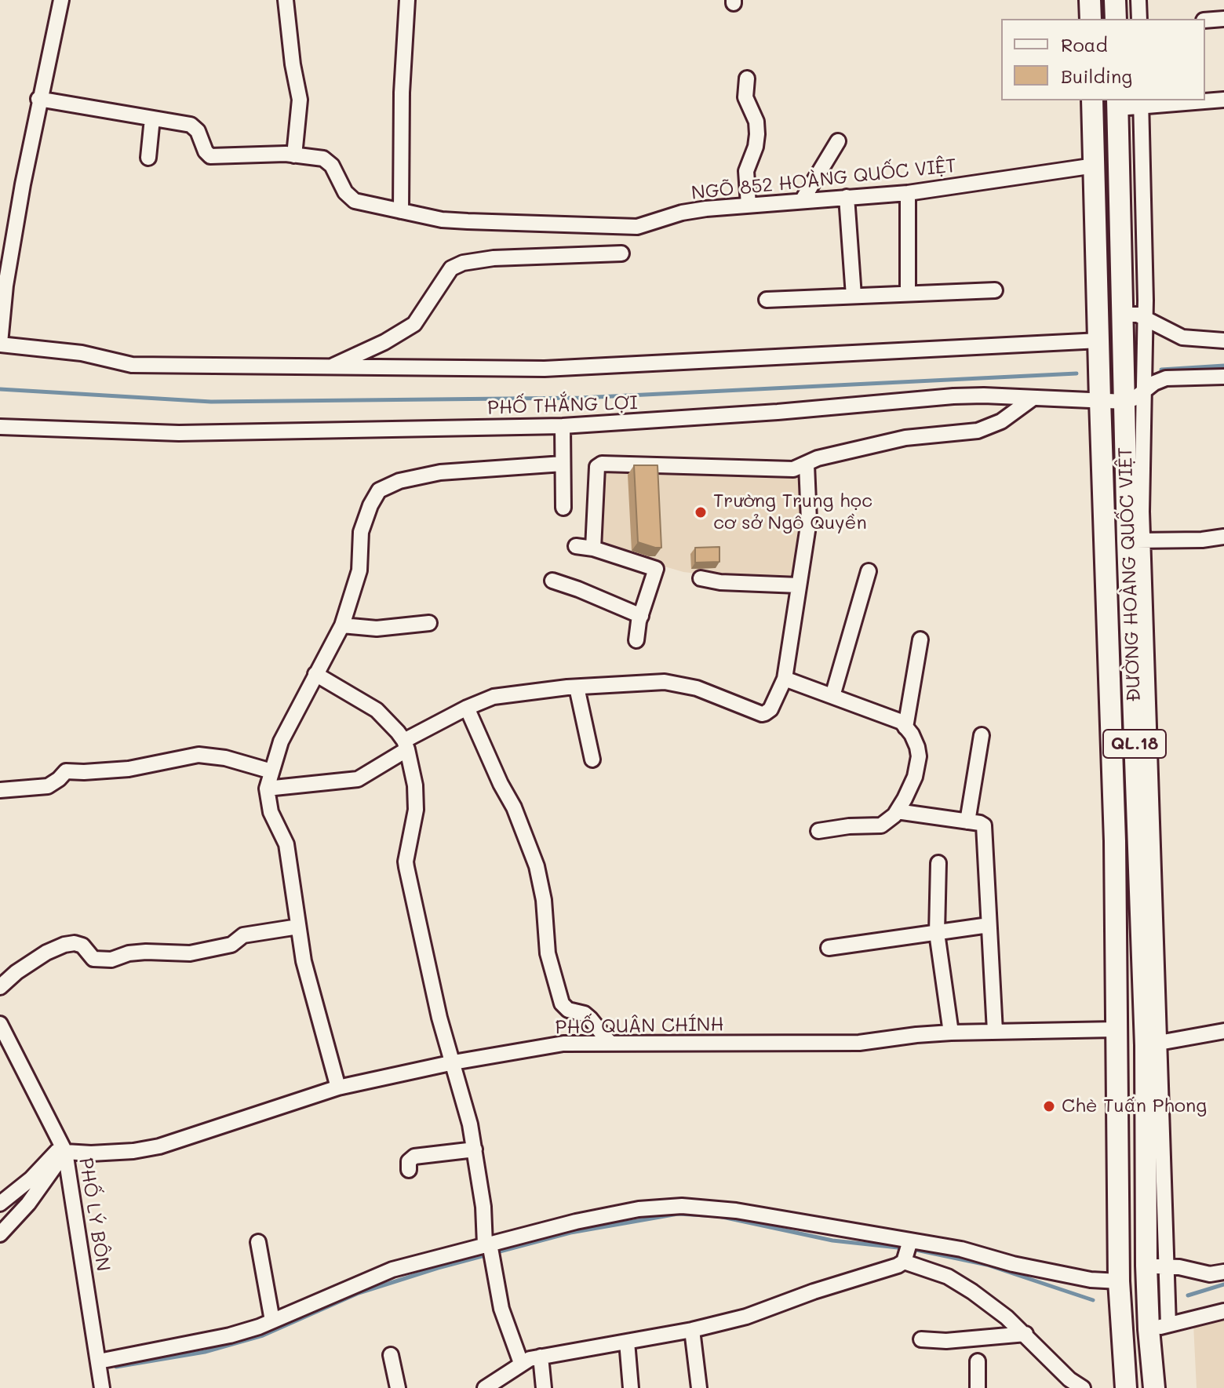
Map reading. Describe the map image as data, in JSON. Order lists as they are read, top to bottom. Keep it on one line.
{"streets":{"highway":["ĐƯỜNG HOÀNG QUỐC VIỆT","QL.18"],"street":["NGÕ 852 HOÀNG QUỐC VIỆT","PHỐ THẮNG LỢI","PHỐ QUÂN CHÍNH","PHỐ LÝ BÔN"]},"crossings":[["NGÕ 852 HOÀNG QUỐC VIỆT","ĐƯỜNG HOÀNG QUỐC VIỆT"],["PHỐ THẮNG LỢI","ĐƯỜNG HOÀNG QUỐC VIỆT"],["ĐƯỜNG HOÀNG QUỐC VIỆT","PHỐ QUÂN CHÍNH"],["PHỐ QUÂN CHÍNH","PHỐ LÝ BÔN"]],"places":["Trường Trung học cơ sở Ngô Quyền","Chè Tuấn Phong"],"legend":["Road","Building"]}
